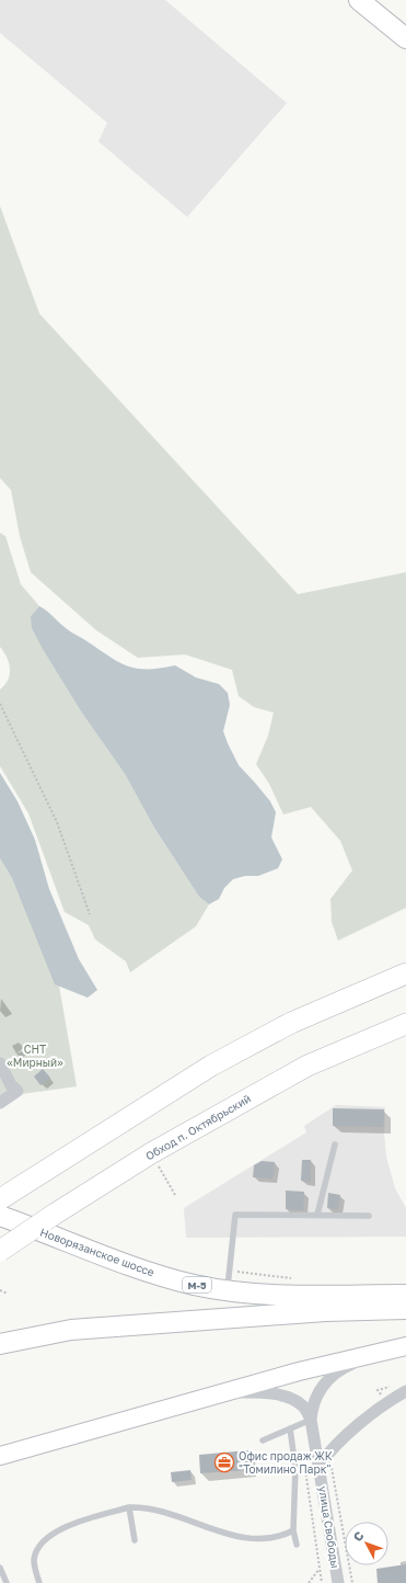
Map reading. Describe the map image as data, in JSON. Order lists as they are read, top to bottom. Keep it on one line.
{"streets":{"highway":["Обход п. Октябрьский"],"main road":["Новорязанское шоссе","М-5"],"street":["улица Свободы"]},"parks":["СНТ «Мирный»"],"places":{"office":["Офис продаж ЖК \"Томилино Парк\""]},"north":"top left"}
